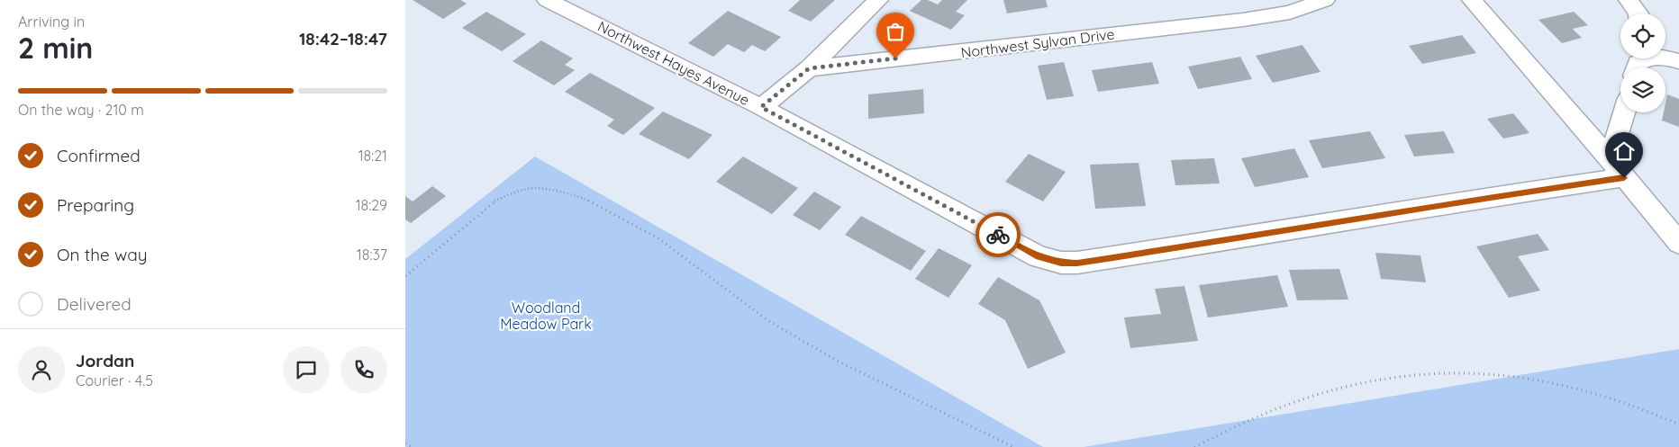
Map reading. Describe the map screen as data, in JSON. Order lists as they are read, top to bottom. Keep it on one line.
{"streets":{"street":["Northwest Sylvan Drive","Northwest Hayes Avenue"]},"parks":["Woodland Meadow Park"],"page":{"heading":["2 min","Arriving in","18:42–18:47"],"panel":["Jordan","Courier · 4.5"],"bar":"On the way · 210 m","list":[["Confirmed","18:21"],["Preparing","18:29"],["On the way","18:37"],"Delivered"]}}
